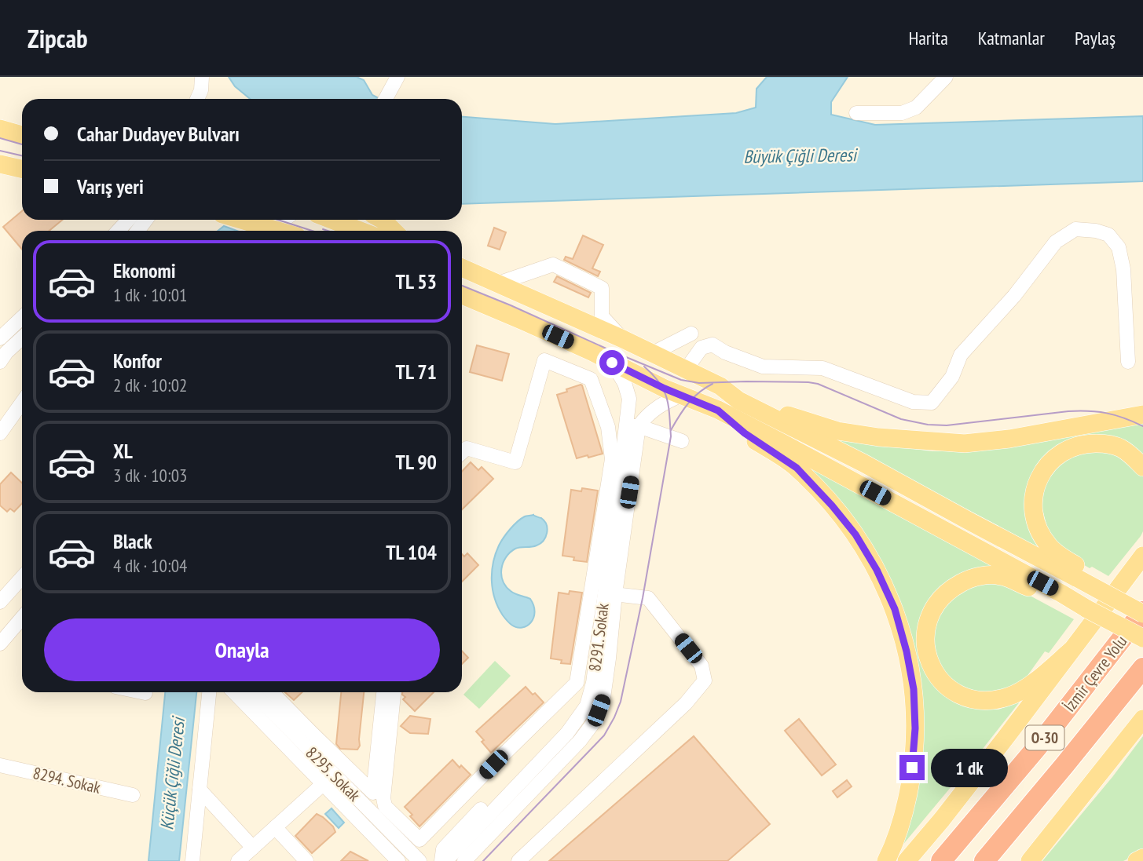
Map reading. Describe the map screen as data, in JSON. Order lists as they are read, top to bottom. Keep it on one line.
{"streets":{"highway":["İzmir Çevre Yolu","O-30"],"street":["8291. Sokak","8295. Sokak","8294. Sokak"]},"water":["Büyük Çiğli Deresi","Küçük Çiğli Deresi"],"page":{"header":"Zipcab","nav":["Harita","Katmanlar","Paylaş"],"banner":["Cahar Dudayev Bulvarı","Varış yeri"],"list":[{"name":"Ekonomi","note":"1 dk · 10:01","value":"TL 53"},{"name":"Konfor","note":"2 dk · 10:02","value":"TL 71"},{"name":"XL","note":"3 dk · 10:03","value":"TL 90"},{"name":"Black","note":"4 dk · 10:04","value":"TL 104"}],"buttons":"Onayla","bubble":"1 dk"}}
